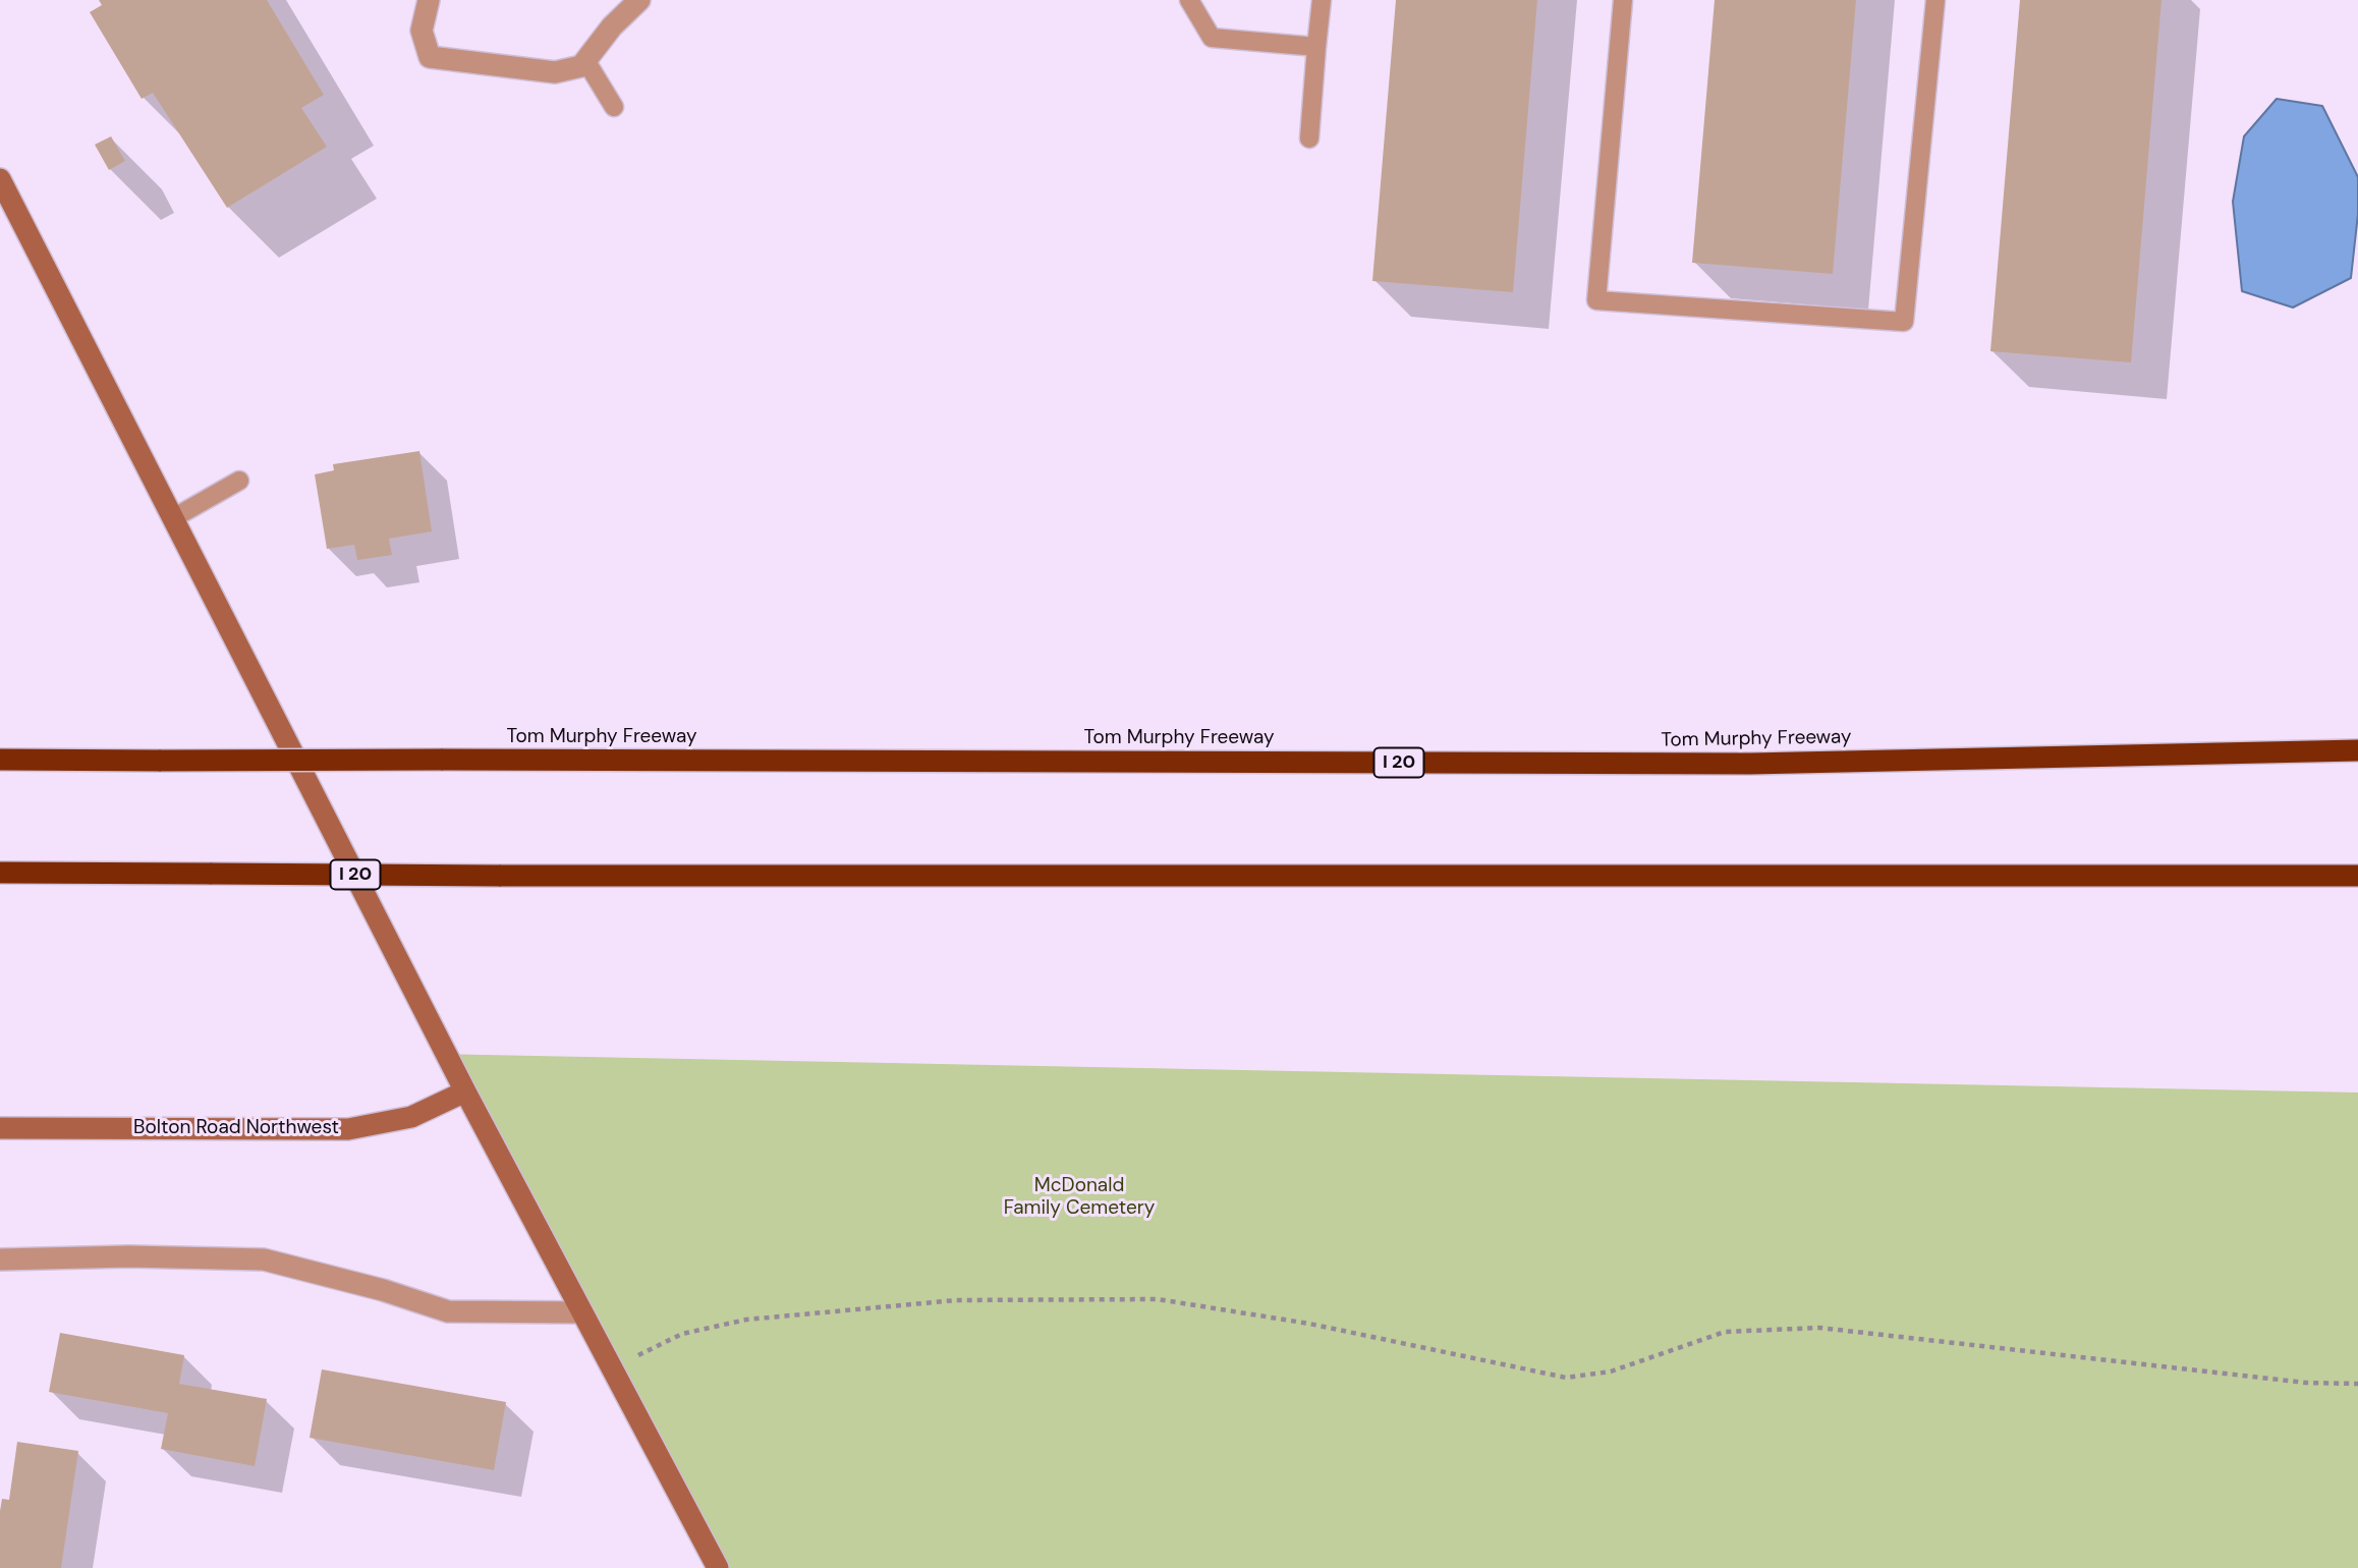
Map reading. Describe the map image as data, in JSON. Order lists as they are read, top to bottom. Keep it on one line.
{"streets":{"highway":["Tom Murphy Freeway","I 20"],"main road":["Bolton Road Northwest"]},"parks":["McDonald Family Cemetery"]}
